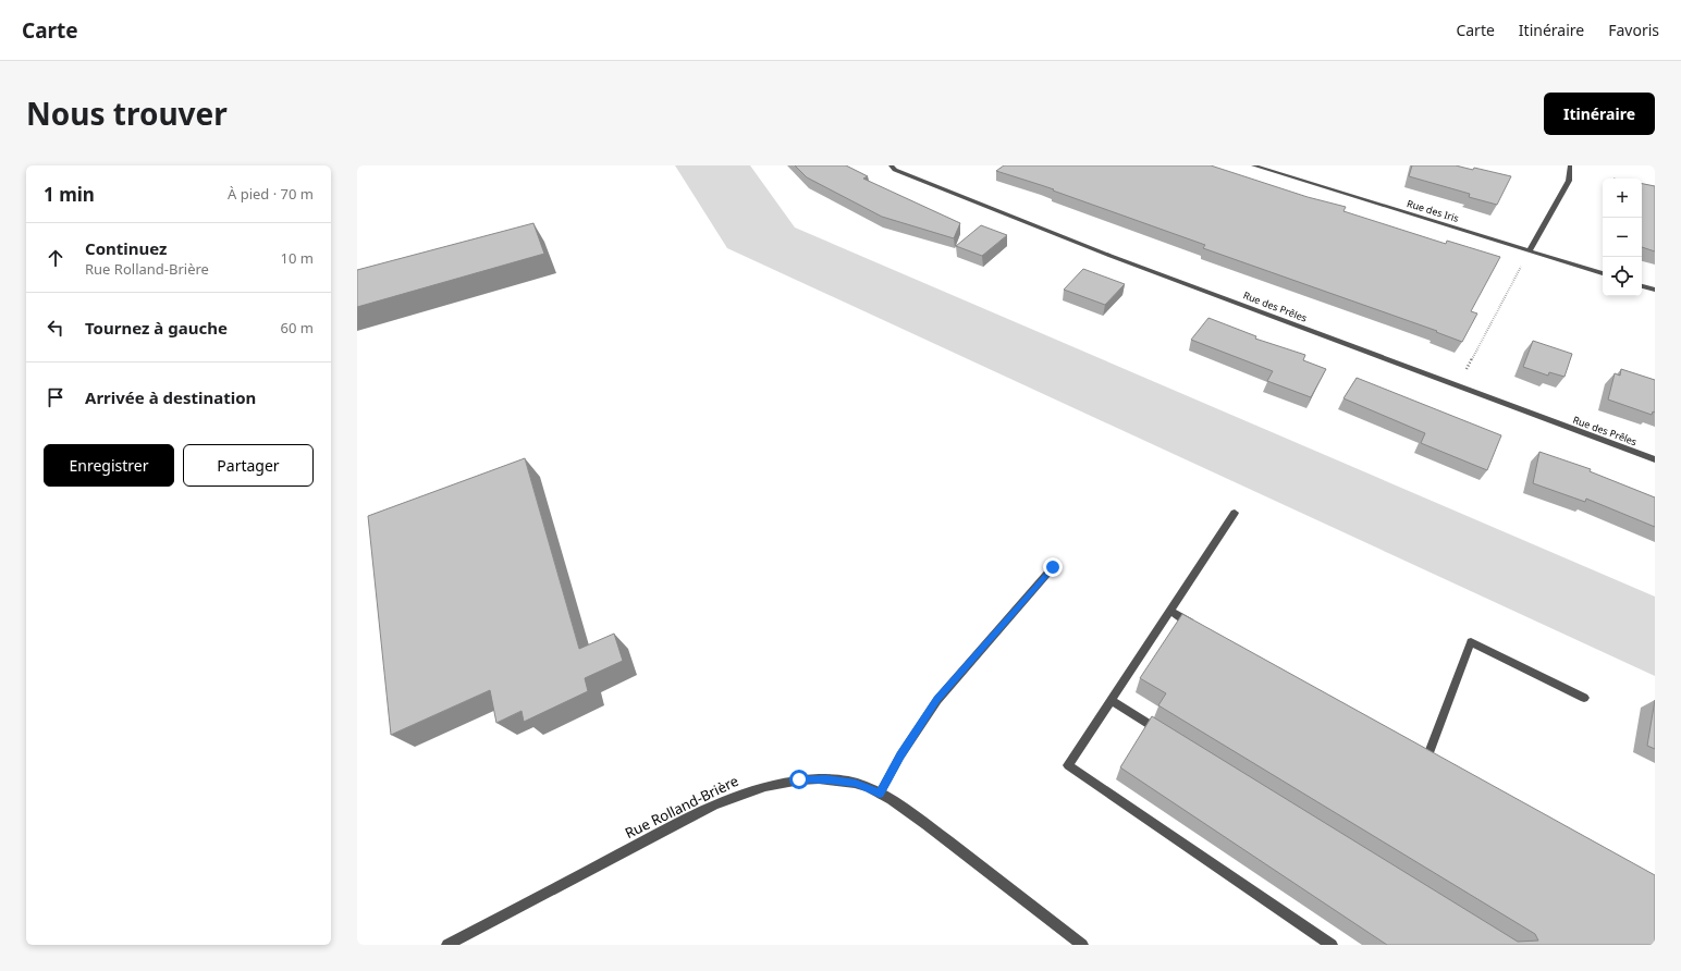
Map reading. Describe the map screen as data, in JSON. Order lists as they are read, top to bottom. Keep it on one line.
{"streets":{"street":["Rue des Iris","Rue des Prêles","Rue Rolland-Brière"]},"page":{"header":"Carte","nav":["Carte","Itinéraire","Favoris"],"title":"Nous trouver","buttons":["Itinéraire",["Enregistrer","Partager"]],"heading":["1 min","À pied · 70 m"],"map_buttons":["+","−"],"list":[["Continuez","Rue Rolland-Brière","10 m"],["Tournez à gauche","60 m"],"Arrivée à destination"]}}
